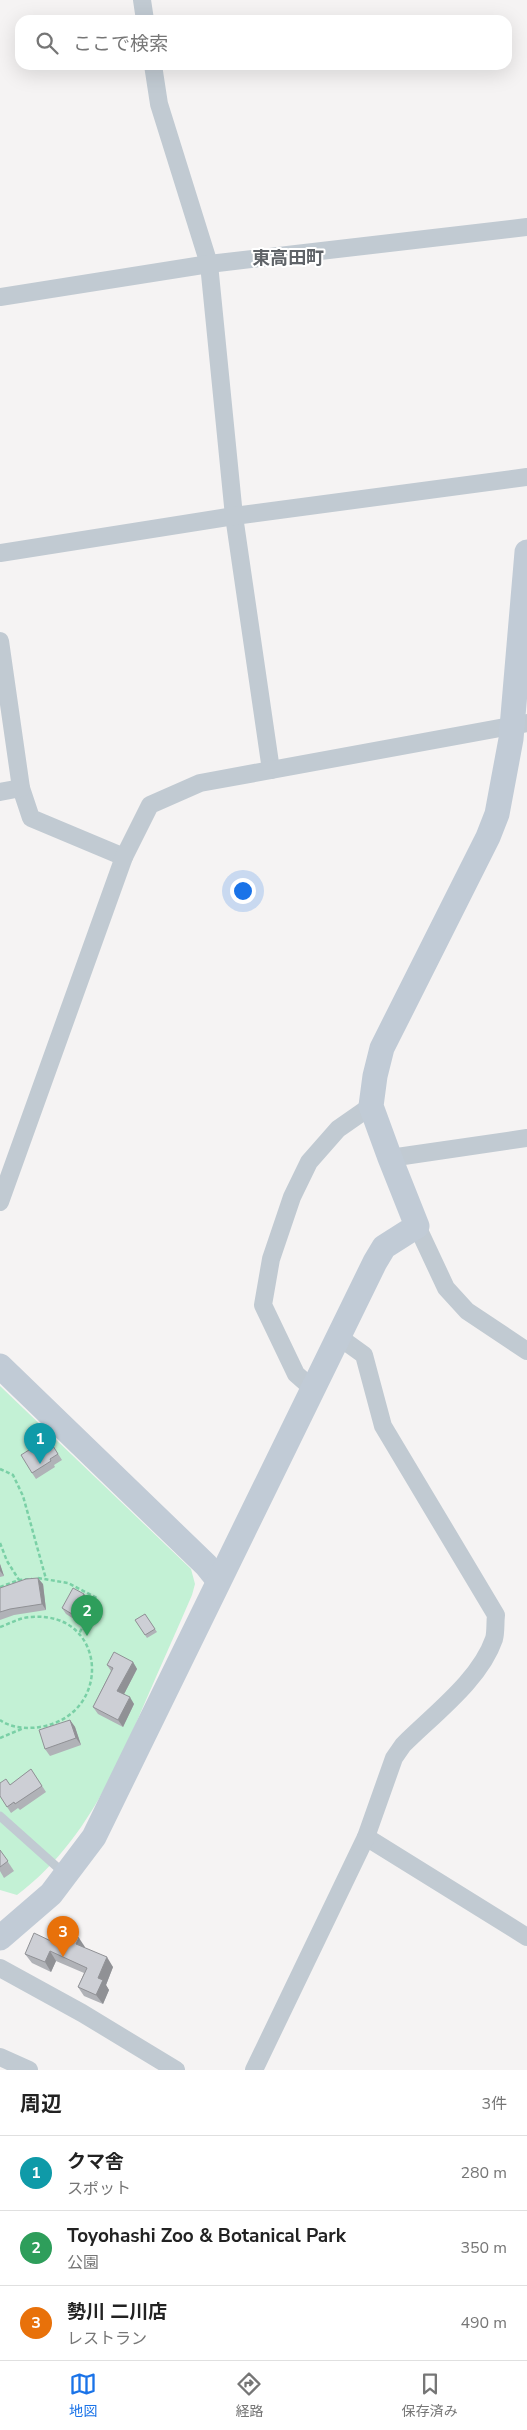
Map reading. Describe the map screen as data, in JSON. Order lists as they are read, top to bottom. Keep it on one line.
{"districts":["東高田町"],"page":{"search":"ここで検索","pins":["1","2","3"],"heading":["周辺","3件"],"list":[{"mark":"1","name":"クマ舎","note":"スポット","value":"280 m"},{"mark":"2","name":"Toyohashi Zoo & Botanical Park","note":"公園","value":"350 m"},{"mark":"3","name":"勢川 二川店","note":"レストラン","value":"490 m"}],"nav":["地図","経路","保存済み"]}}
